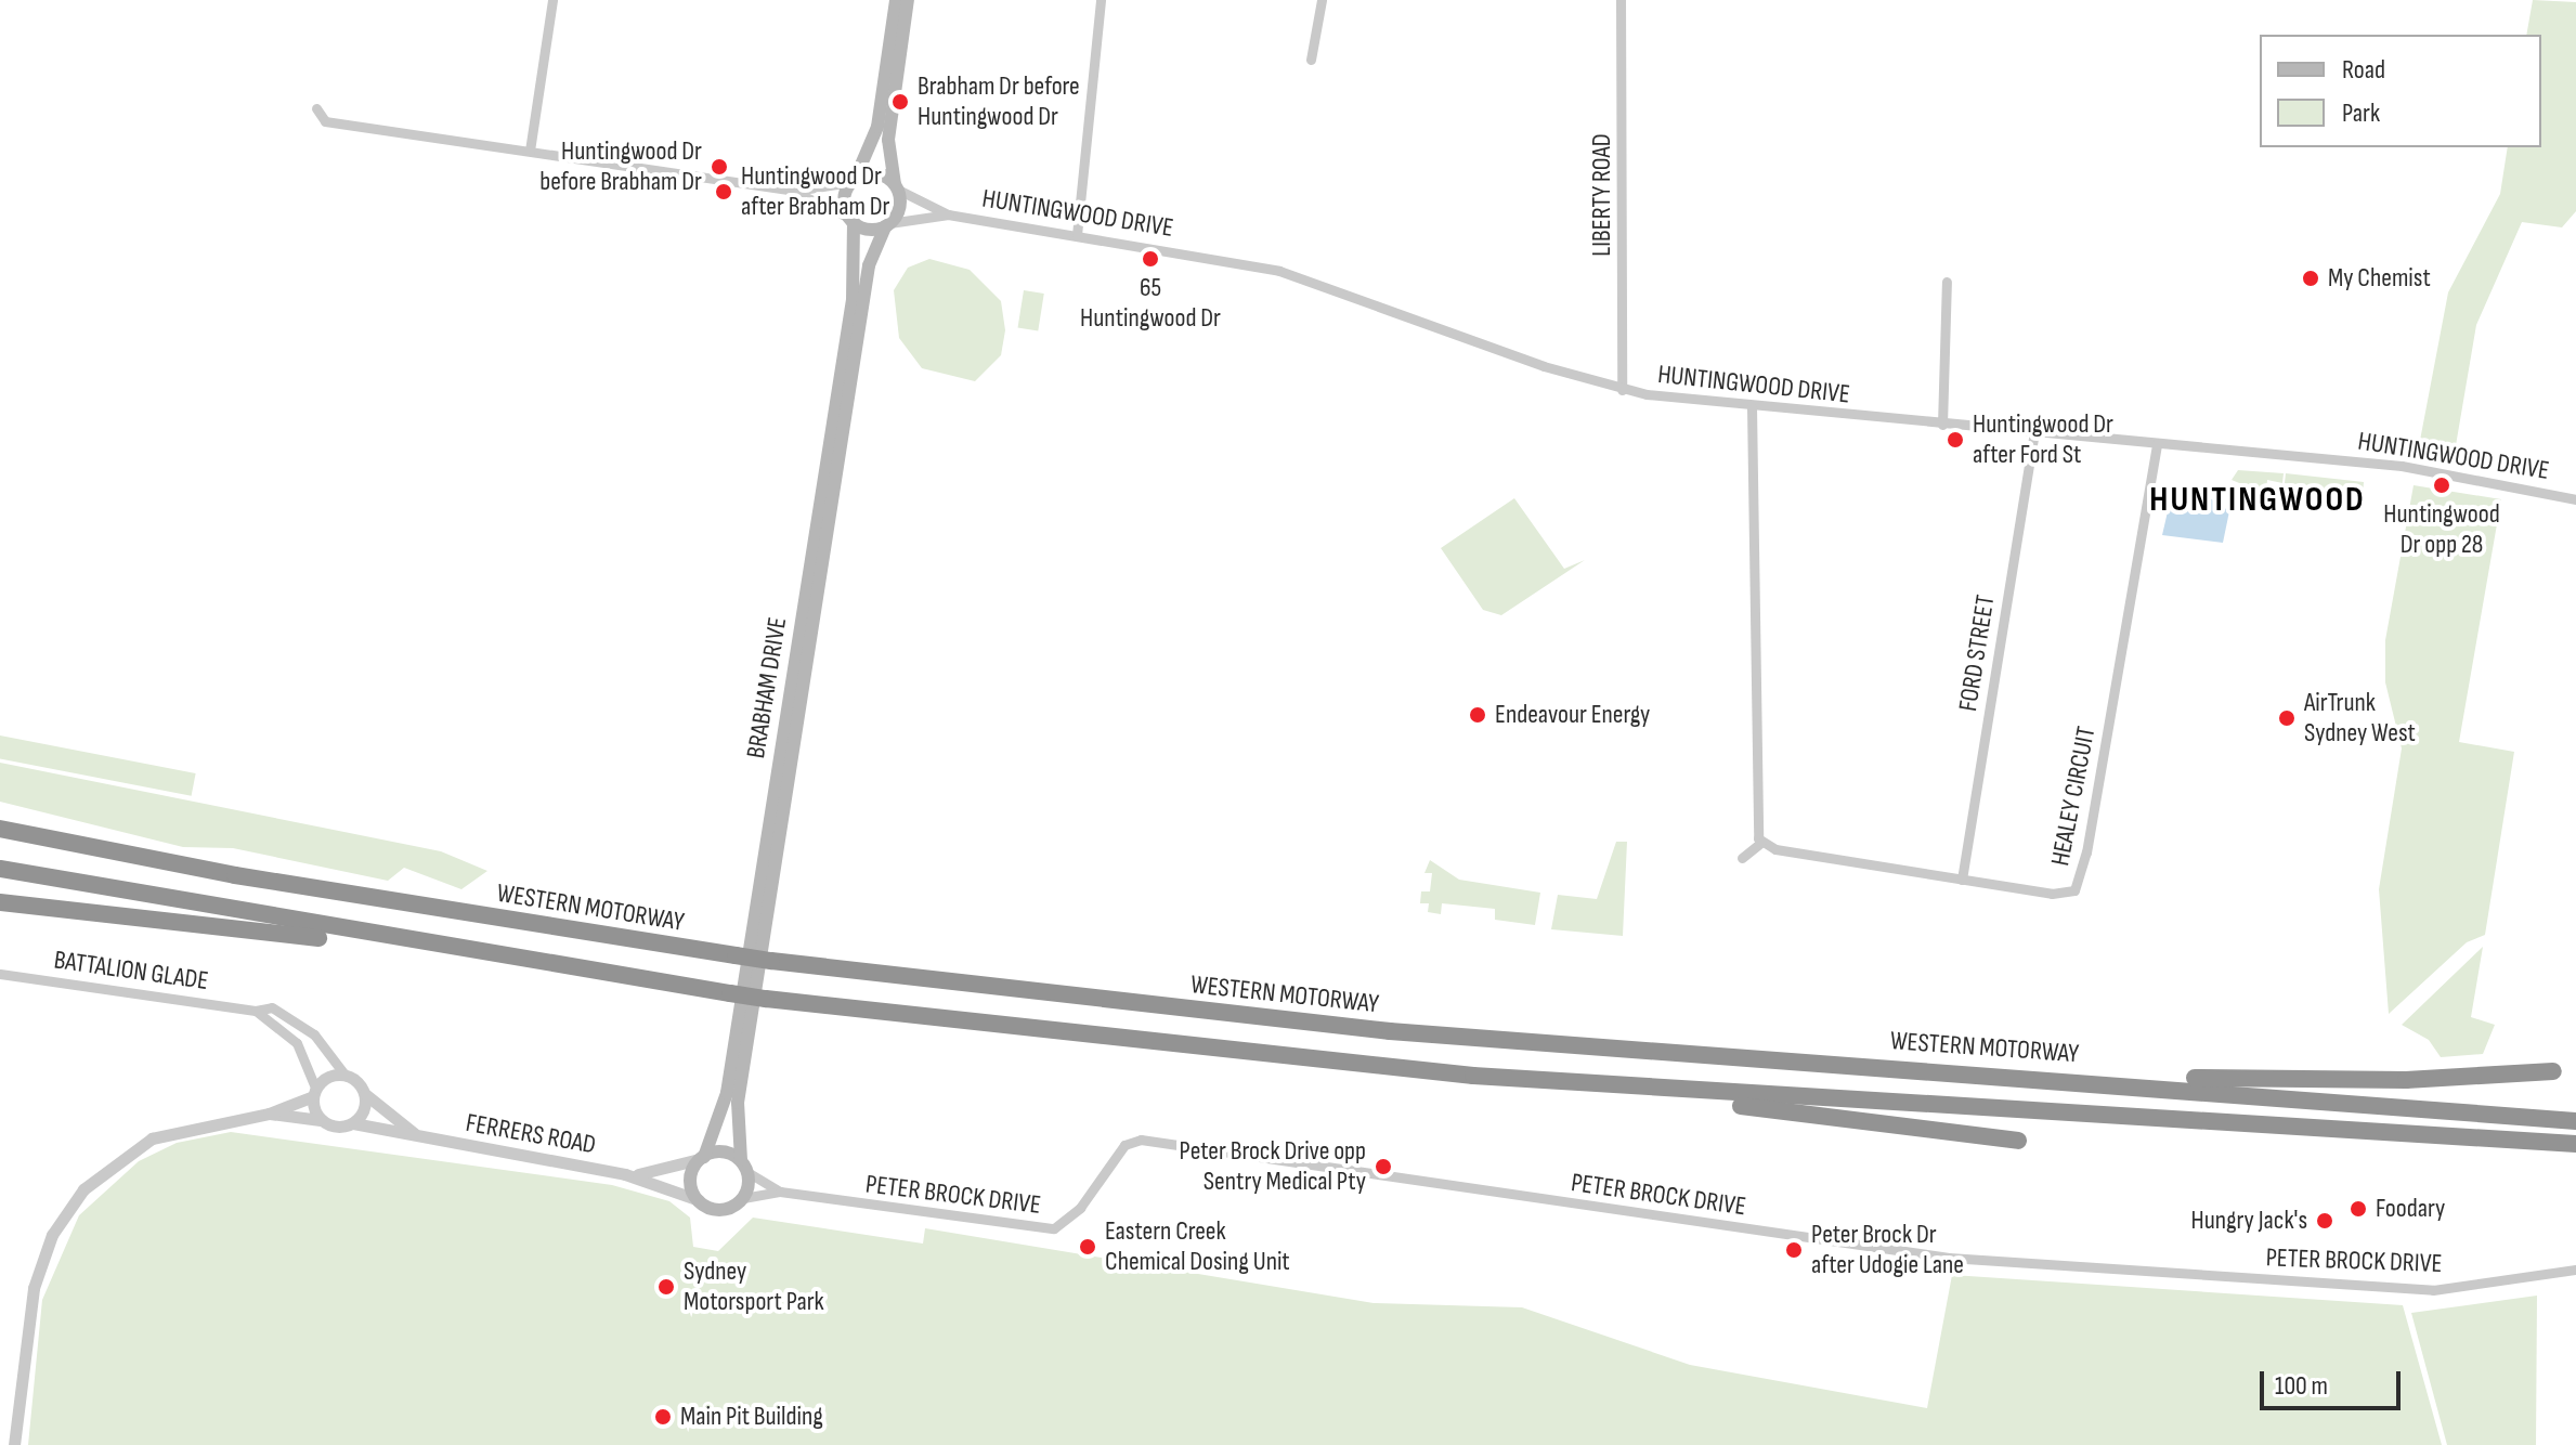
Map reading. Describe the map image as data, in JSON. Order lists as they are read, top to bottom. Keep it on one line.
{"streets":{"highway":["WESTERN MOTORWAY"],"main road":["BRABHAM DRIVE"],"street":["LIBERTY ROAD","HUNTINGWOOD DRIVE","FORD STREET","HEALEY CIRCUIT","BATTALION GLADE","FERRERS ROAD","PETER BROCK DRIVE"]},"crossings":[["LIBERTY ROAD","HUNTINGWOOD DRIVE"],["HUNTINGWOOD DRIVE","FORD STREET"],["HUNTINGWOOD DRIVE","BRABHAM DRIVE"],["HUNTINGWOOD DRIVE","HEALEY CIRCUIT"],["FORD STREET","HEALEY CIRCUIT"],["BRABHAM DRIVE","FERRERS ROAD"],["BRABHAM DRIVE","PETER BROCK DRIVE"],["BATTALION GLADE","FERRERS ROAD"],["FERRERS ROAD","PETER BROCK DRIVE"]],"districts":["HUNTINGWOOD"],"places":["Brabham Dr before Huntingwood Dr","Huntingwood Dr before Brabham Dr","Huntingwood Dr after Brabham Dr","65 Huntingwood Dr","My Chemist","Huntingwood Dr after Ford St","Huntingwood Dr opp 28","Endeavour Energy","AirTrunk Sydney West","Peter Brock Drive opp Sentry Medical Pty","Foodary","Hungry Jack's","Eastern Creek Chemical Dosing Unit","Peter Brock Dr after Udogie Lane","Sydney Motorsport Park","Main Pit Building"],"legend":["Road","Park"],"scale_bar":"100 m"}
